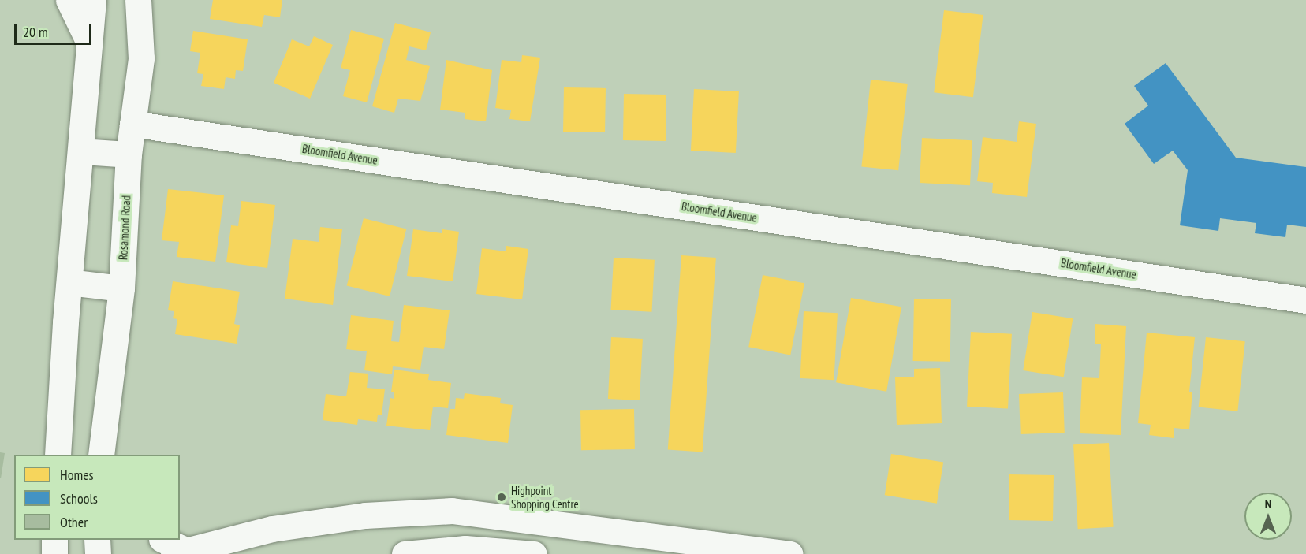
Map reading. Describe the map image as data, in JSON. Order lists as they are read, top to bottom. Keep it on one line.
{"streets":{"street":["Bloomfield Avenue","Rosamond Road"]},"crossings":[["Bloomfield Avenue","Rosamond Road"]],"places":["Highpoint Shopping Centre"],"legend":["Homes","Schools","Other"],"scale_bar":"20 m","north":"top"}
